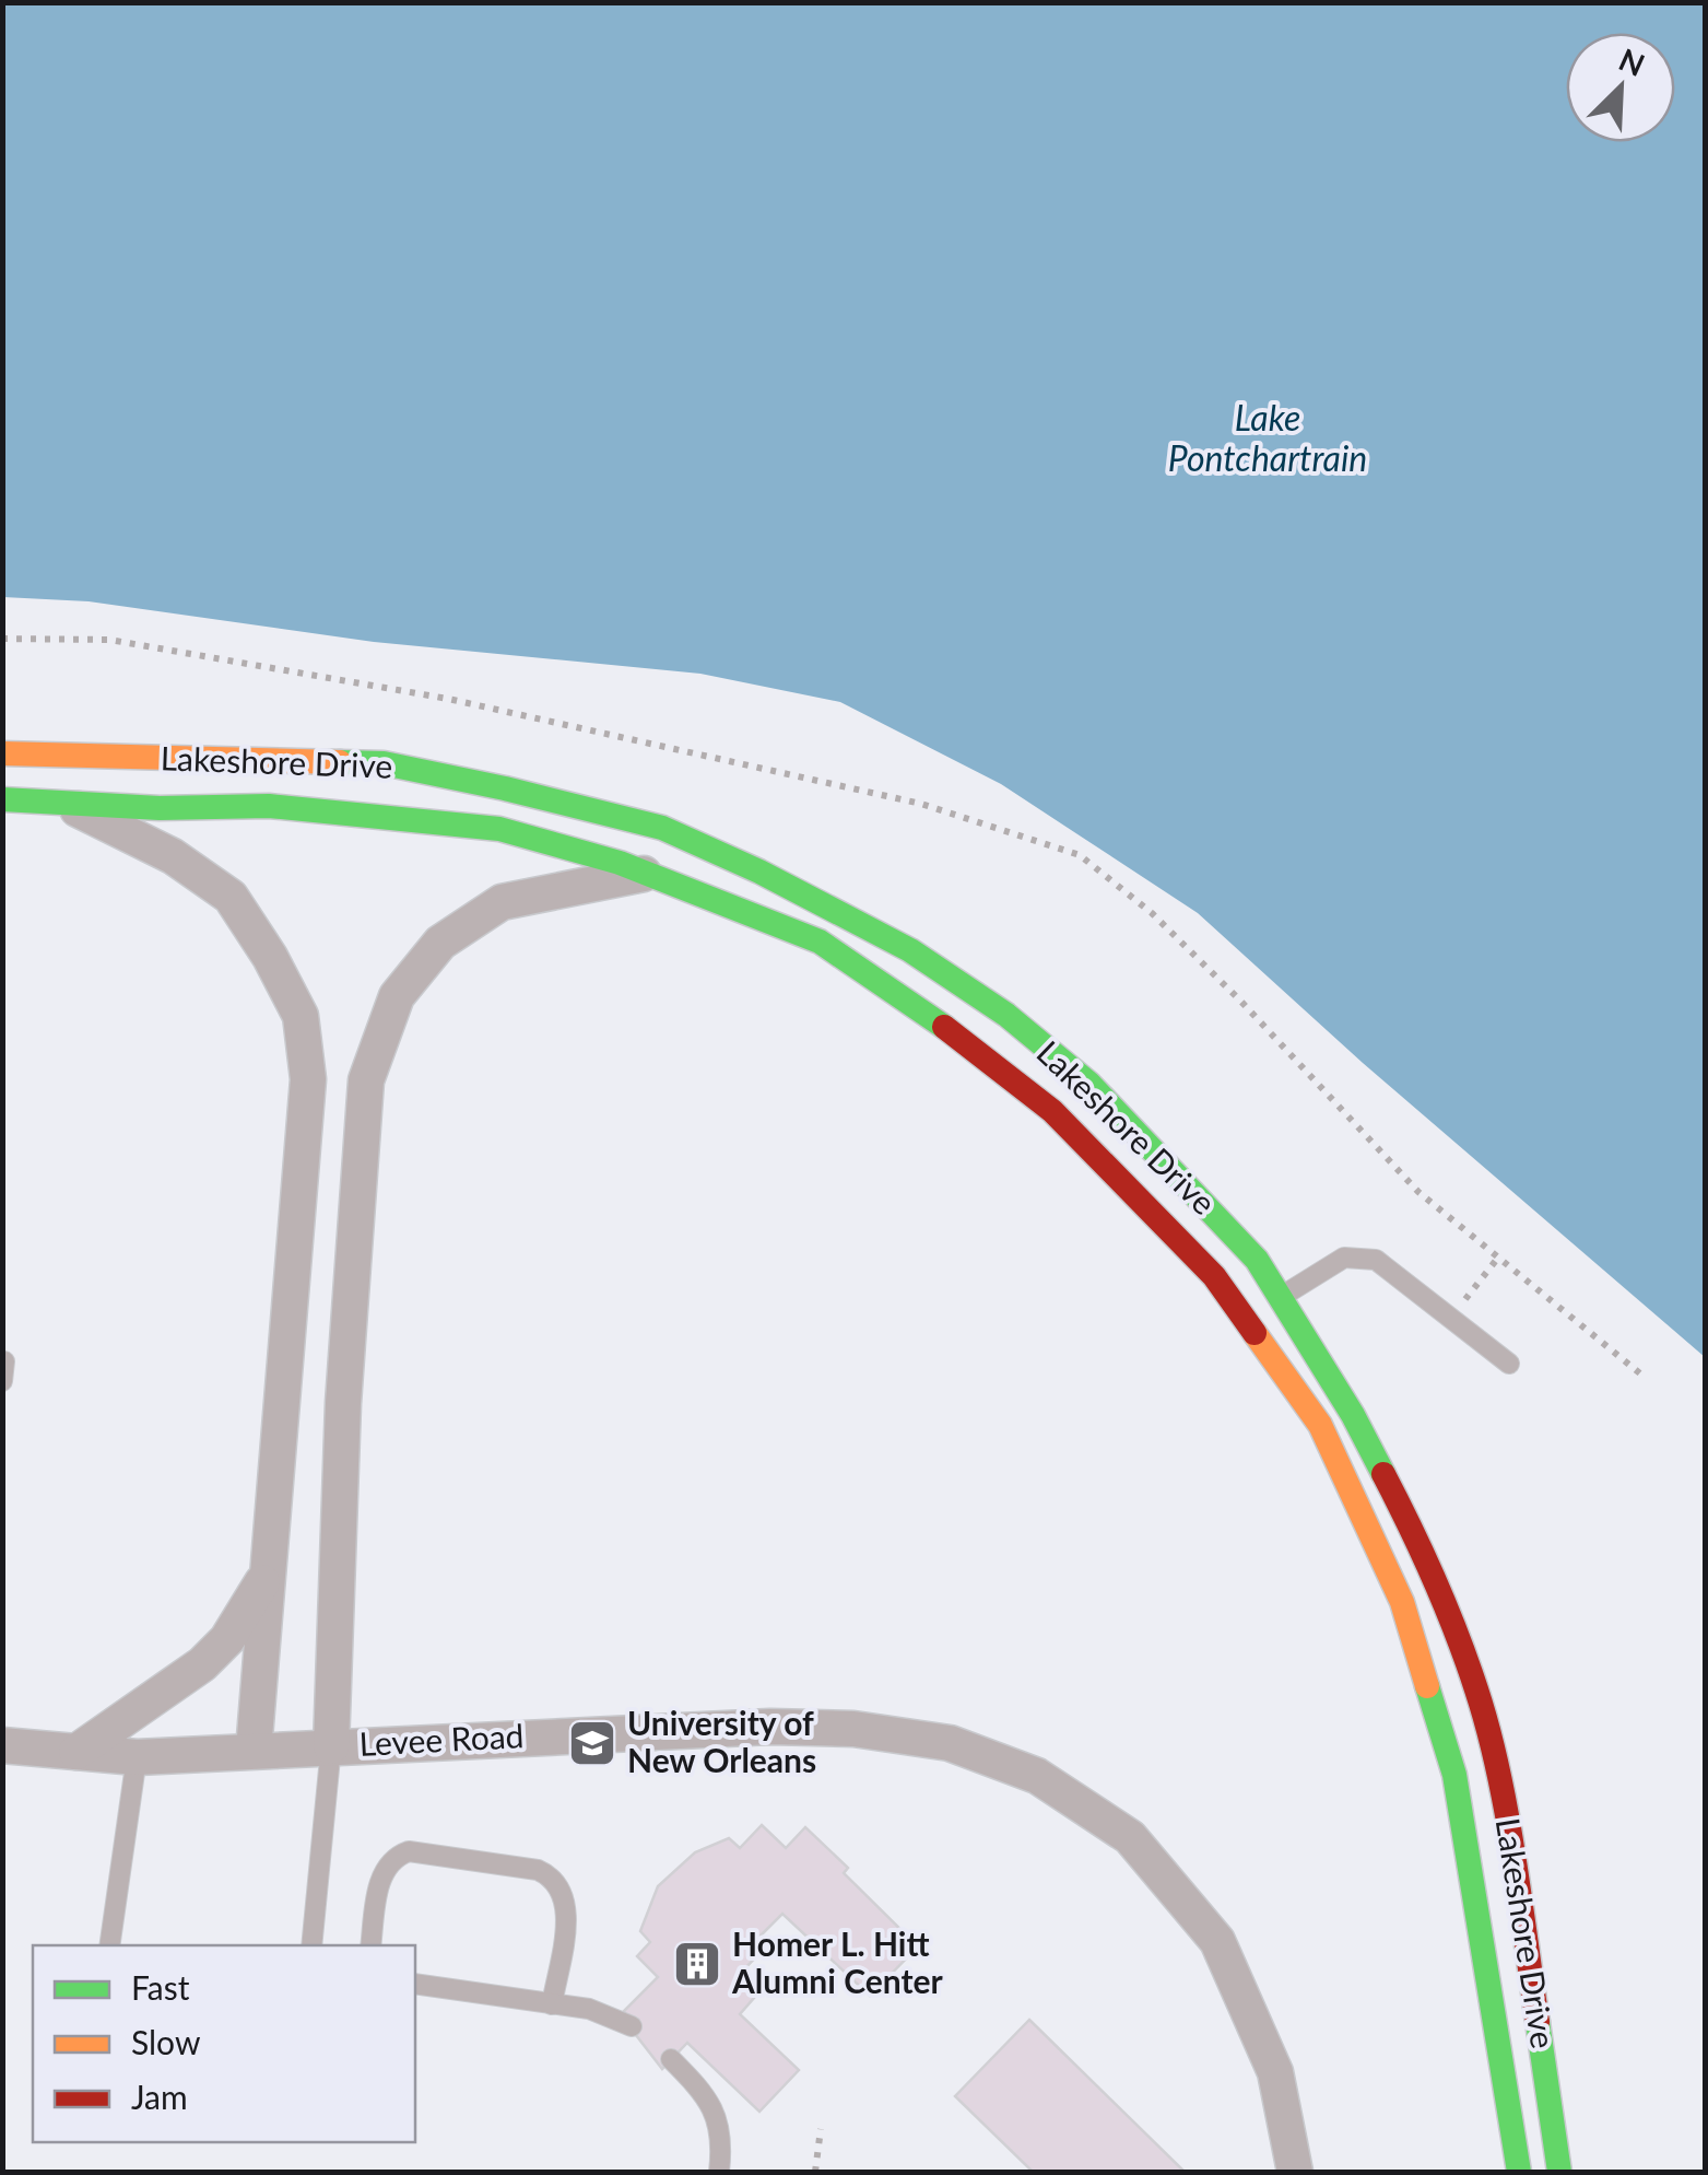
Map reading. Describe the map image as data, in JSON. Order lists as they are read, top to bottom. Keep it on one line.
{"streets":{"street":["Lakeshore Drive","Levee Road"]},"water":["Lake Pontchartrain"],"places":{"school or university":["University of New Orleans"],"building":["Homer L. Hitt Alumni Center"]},"legend":["Fast","Slow","Jam"],"north":"top right"}
